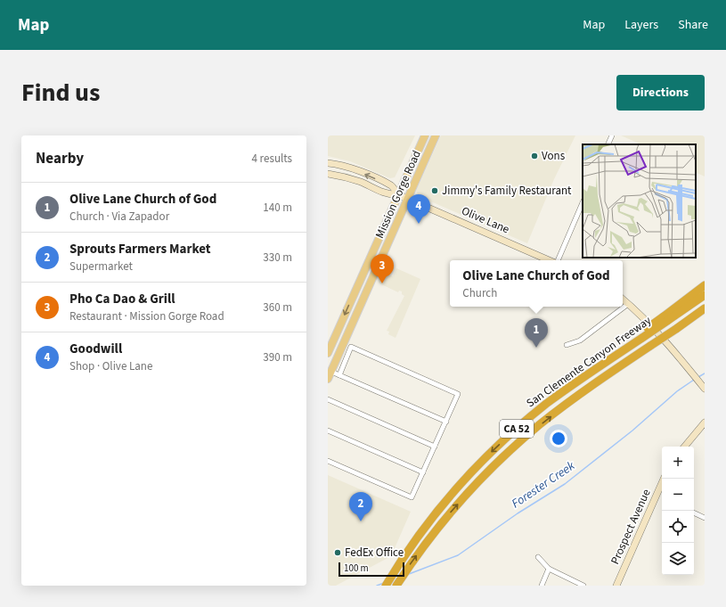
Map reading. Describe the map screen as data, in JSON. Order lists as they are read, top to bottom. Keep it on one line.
{"streets":{"highway":["San Clemente Canyon Freeway","CA 52"],"main road":["Mission Gorge Road","Olive Lane","Prospect Avenue"]},"crossings":[["Mission Gorge Road","Olive Lane"]],"water":["Forester Creek"],"places":["Vons","Jimmy's Family Restaurant","FedEx Office"],"scale_bar":"100 m","page":{"header":"Map","nav":["Map","Layers","Share"],"title":"Find us","buttons":"Directions","heading":["Nearby","4 results"],"list":[{"mark":"1","name":"Olive Lane Church of God","note":"Church · Via Zapador","value":"140 m"},{"mark":"2","name":"Sprouts Farmers Market","note":"Supermarket","value":"330 m"},{"mark":"3","name":"Pho Ca Dao & Grill","note":"Restaurant · Mission Gorge Road","value":"360 m"},{"mark":"4","name":"Goodwill","note":"Shop · Olive Lane","value":"390 m"}],"pins":["4","3","1","2"],"popup":["Olive Lane Church of God","Church"],"map_buttons":["+","−"],"scale":"100 m"}}
